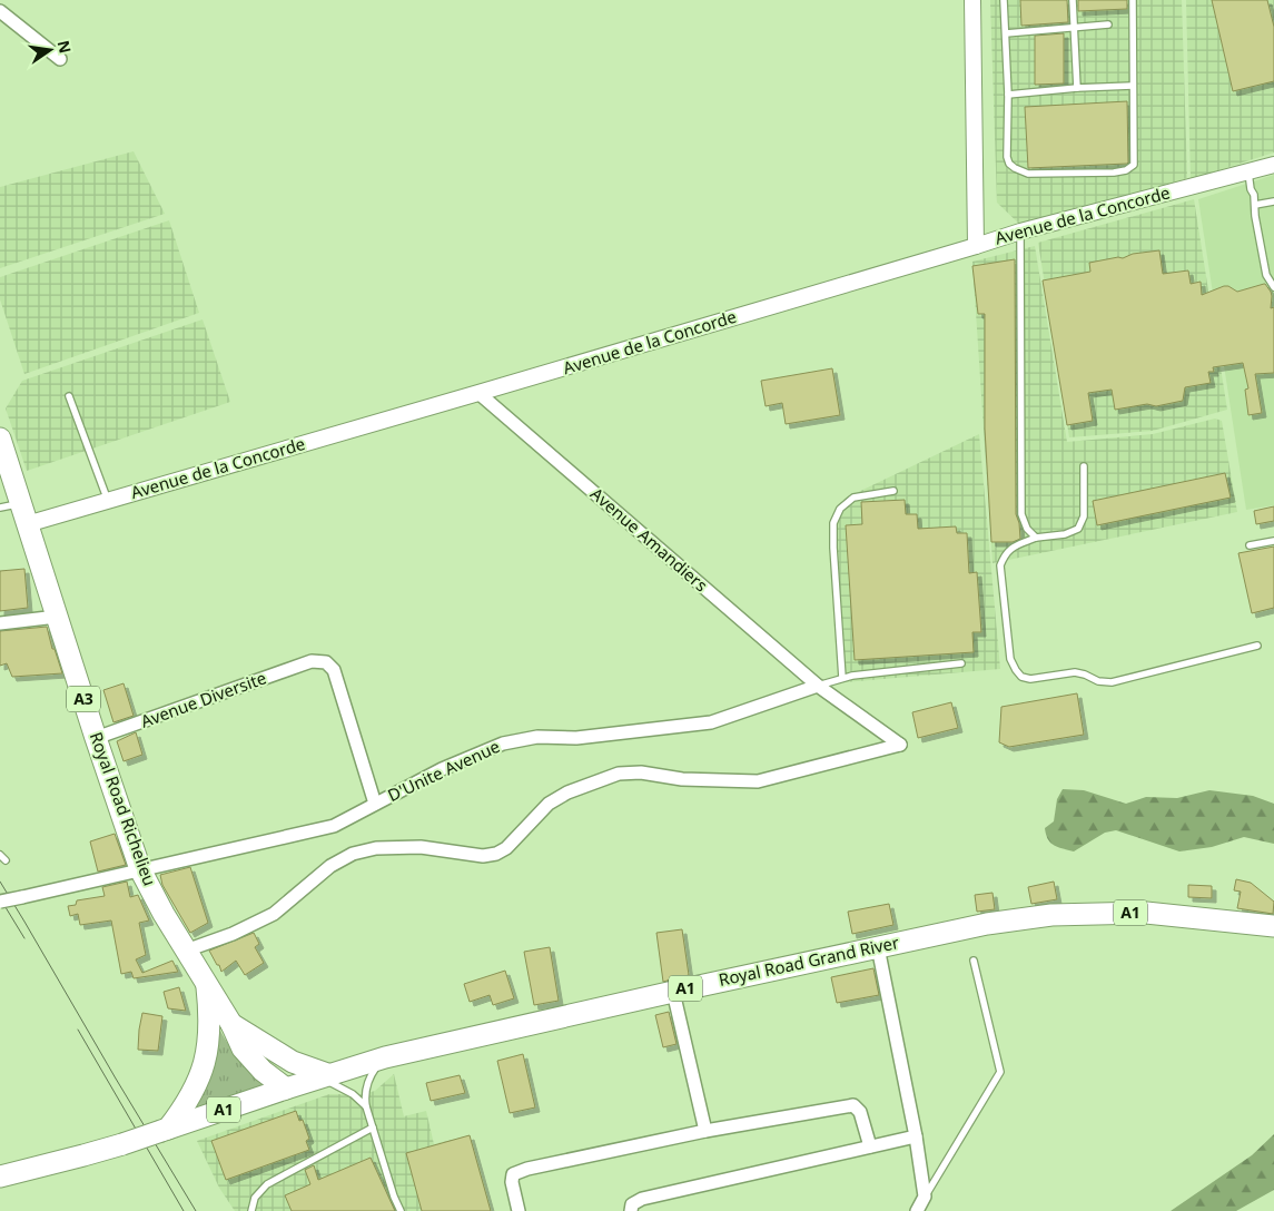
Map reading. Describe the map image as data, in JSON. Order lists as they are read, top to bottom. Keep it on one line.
{"streets":{"main road":["A3","Royal Road Richelieu","A1","Royal Road Grand River"],"street":["Avenue de la Concorde","Avenue Amandiers","Avenue Diversite","D'Unite Avenue"]},"crossings":[["Avenue de la Concorde","Avenue Amandiers"],["Avenue de la Concorde","Royal Road Richelieu"],["Avenue Amandiers","A3"],["Avenue Amandiers","D'Unite Avenue"],["Avenue Amandiers","Royal Road Richelieu"],["A3","Royal Road Richelieu"],["A3","A1"],["A3","Royal Road Grand River"],["Avenue Diversite","D'Unite Avenue"],["Avenue Diversite","Royal Road Richelieu"],["D'Unite Avenue","Royal Road Richelieu"],["A1","Royal Road Grand River"]],"north":"right"}
